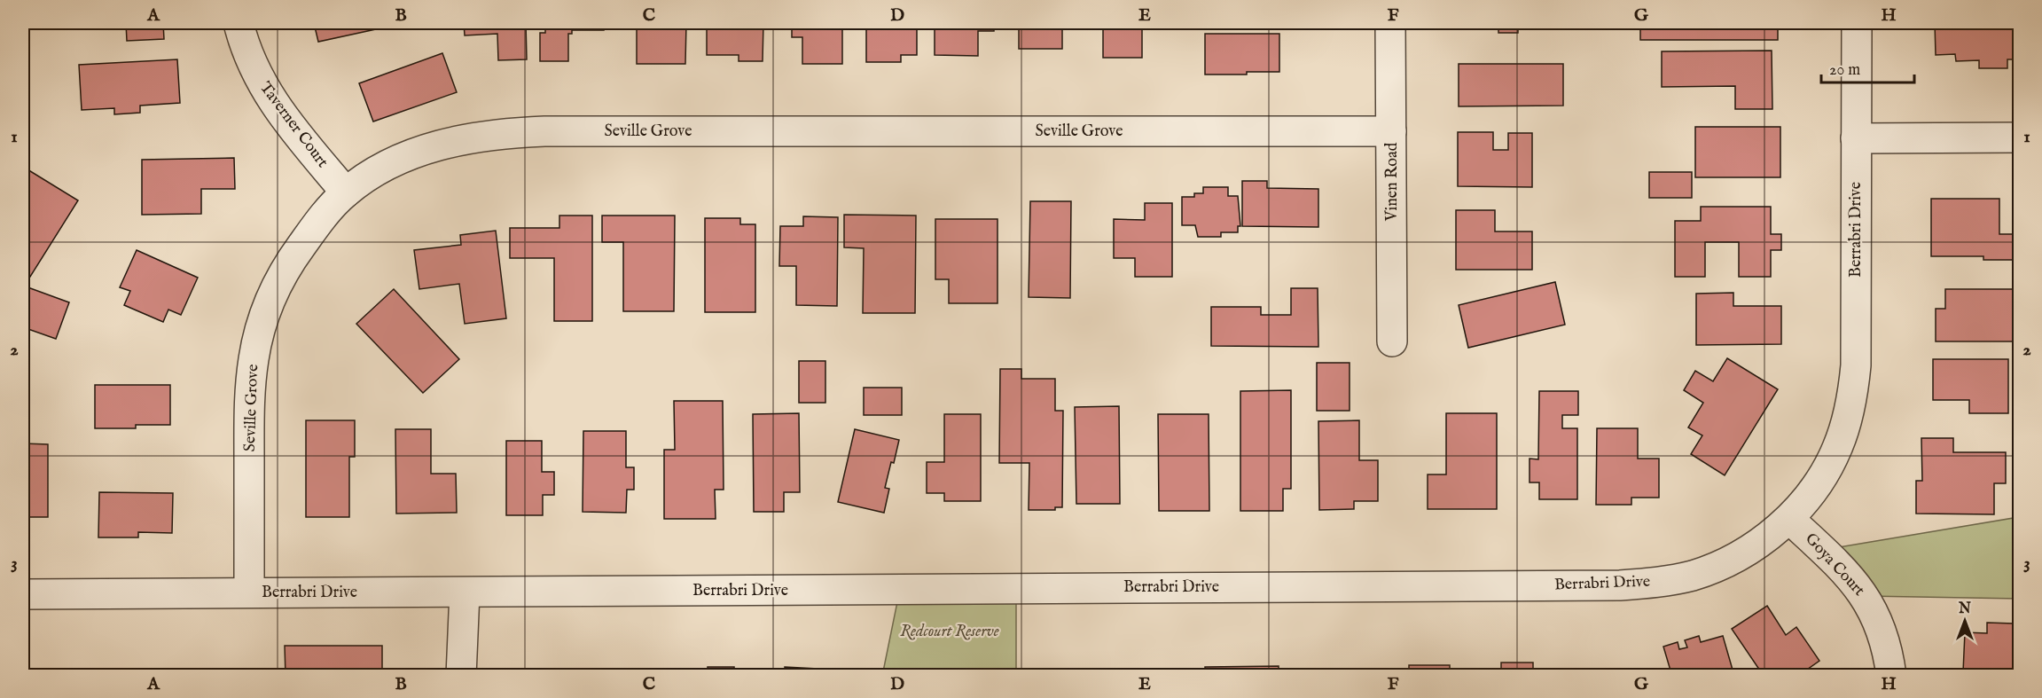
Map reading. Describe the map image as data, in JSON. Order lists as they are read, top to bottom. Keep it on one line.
{"streets":{"street":["Taverner Court","Seville Grove","Vinen Road","Berrabri Drive","Goya Court"]},"crossings":[["Taverner Court","Seville Grove"],["Seville Grove","Vinen Road"],["Seville Grove","Berrabri Drive"],["Berrabri Drive","Goya Court"]],"parks":["Redcourt Reserve"],"scale_bar":"20 m","north":"top","grid":{"columns":["A","B","C","D","E","F","G","H"],"rows":["1","2","3"]}}
